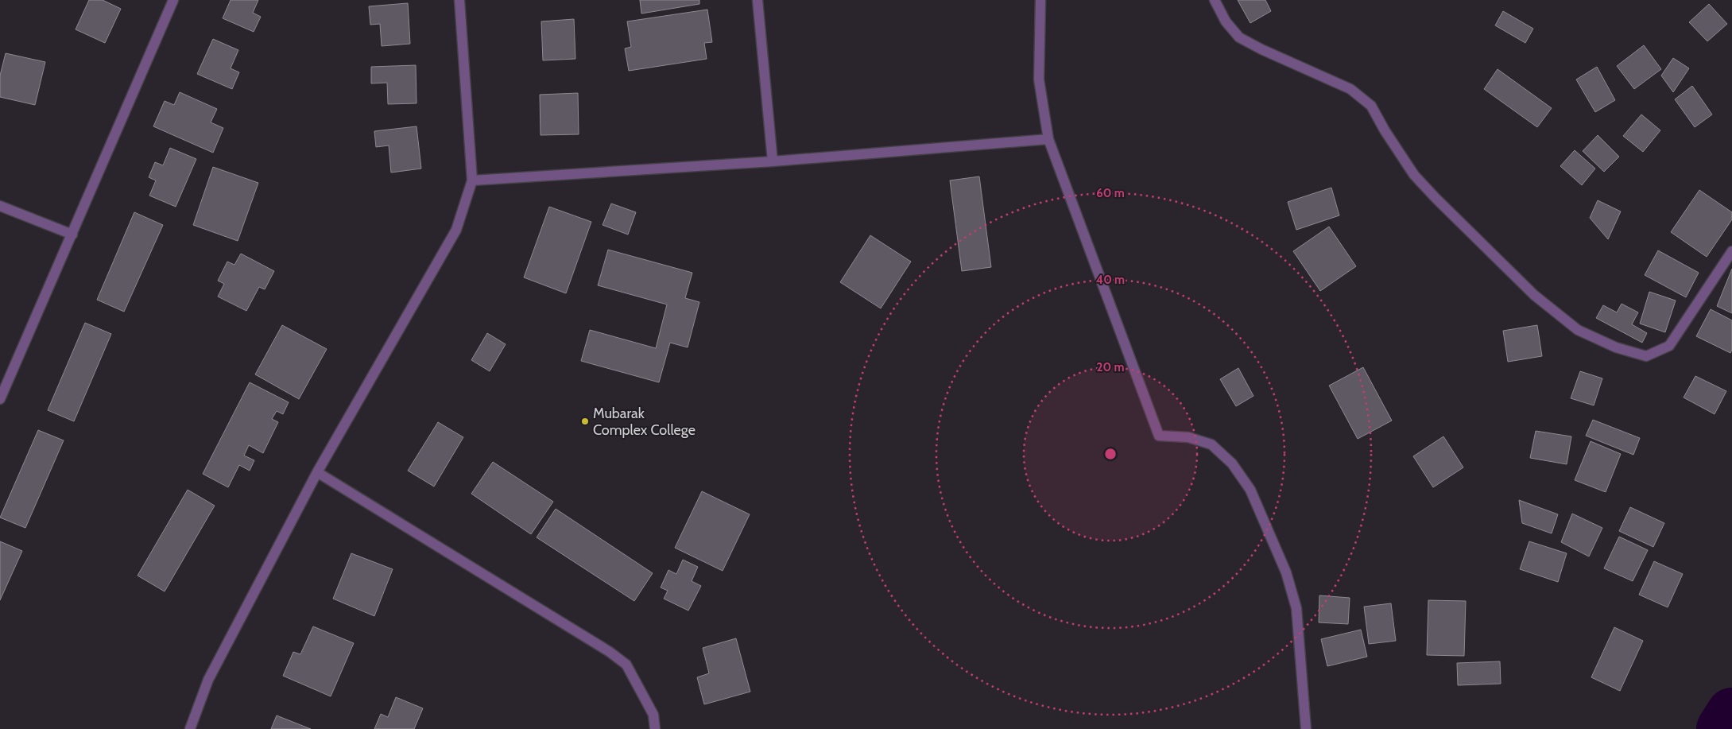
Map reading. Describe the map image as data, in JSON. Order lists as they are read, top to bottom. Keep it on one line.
{"places":["Mubarak Complex College"],"rings":["60 m","40 m","20 m"]}
